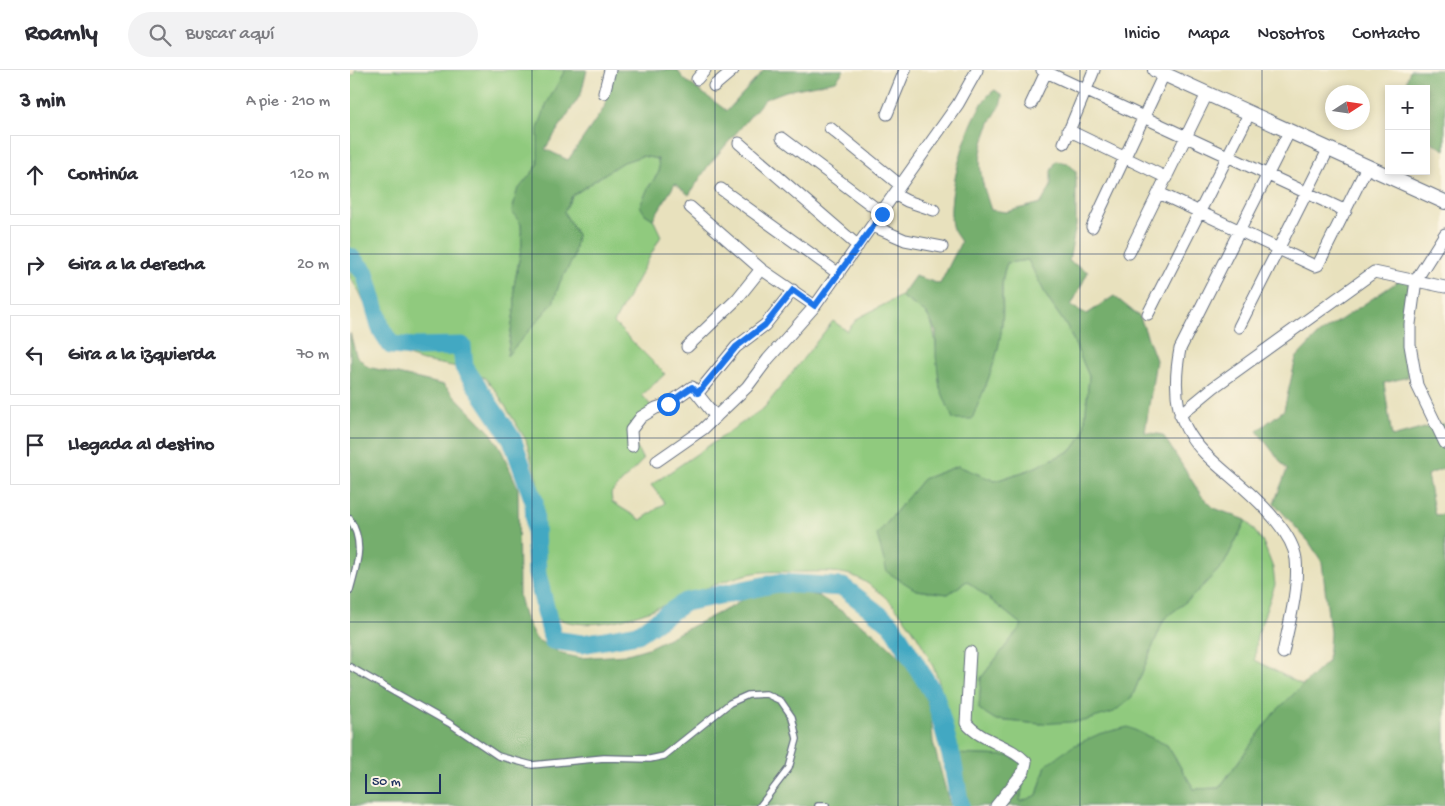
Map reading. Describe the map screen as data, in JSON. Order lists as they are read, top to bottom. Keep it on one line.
{"scale_bar":"50 m","north":"right","page":{"header":"Roamly","search":"Buscar aquí","nav":["Inicio","Mapa","Nosotros","Contacto"],"heading":["3 min","A pie · 210 m"],"map_buttons":["+","−"],"list":[["Continúa","120 m"],["Gira a la derecha","20 m"],["Gira a la izquierda","70 m"],"Llegada al destino"],"scale":"50 m"}}
